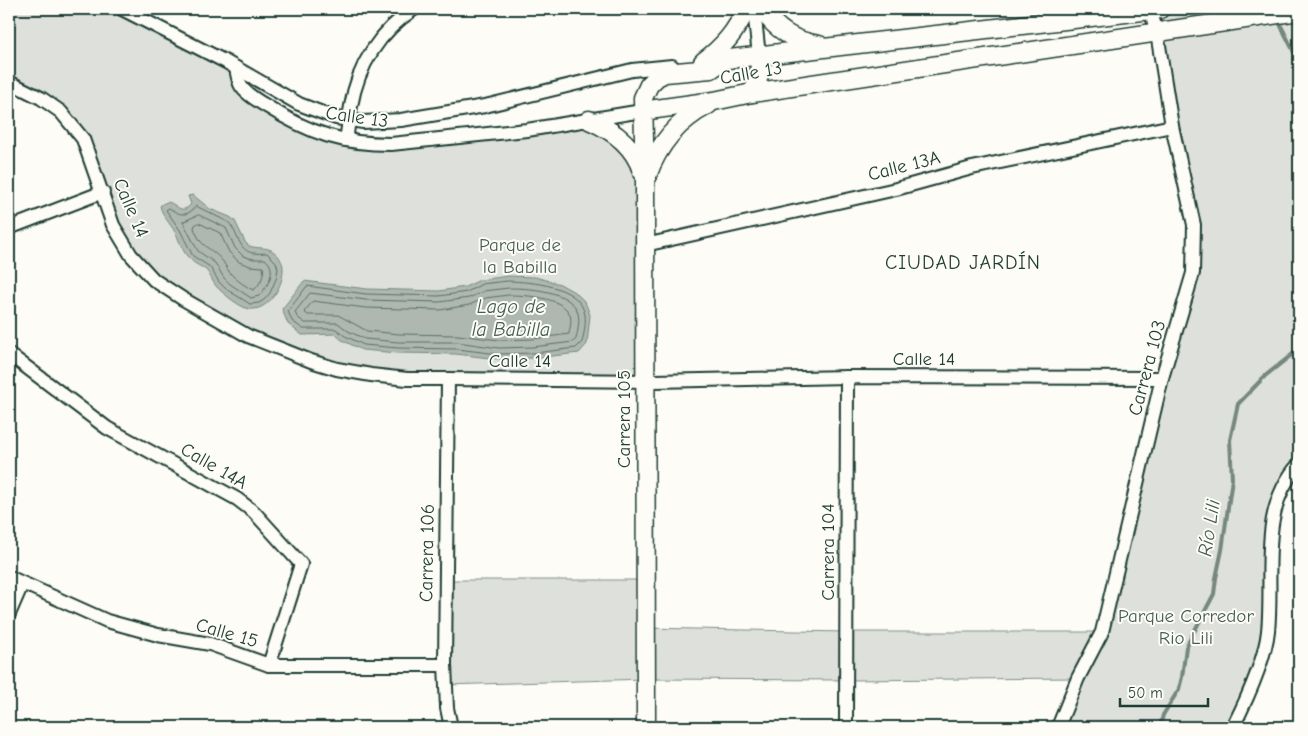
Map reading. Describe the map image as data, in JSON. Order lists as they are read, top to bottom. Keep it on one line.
{"streets":{"main road":["Calle 13","Carrera 105"],"street":["Calle 13A","Calle 14","Carrera 103","Calle 14A","Carrera 104","Carrera 106","Calle 15"]},"crossings":[["Calle 13","Carrera 103"],["Calle 13","Carrera 105"],["Calle 13A","Carrera 103"],["Calle 13A","Carrera 105"],["Calle 14","Carrera 103"],["Calle 14","Carrera 105"],["Calle 14","Carrera 104"],["Calle 14","Carrera 106"],["Calle 14A","Calle 15"],["Carrera 106","Calle 15"]],"districts":["CIUDAD JARDÍN"],"water":["Lago de la Babilla","Río Lili"],"parks":["Parque de la Babilla","Parque Corredor Rio Lili"],"scale_bar":"50 m"}
